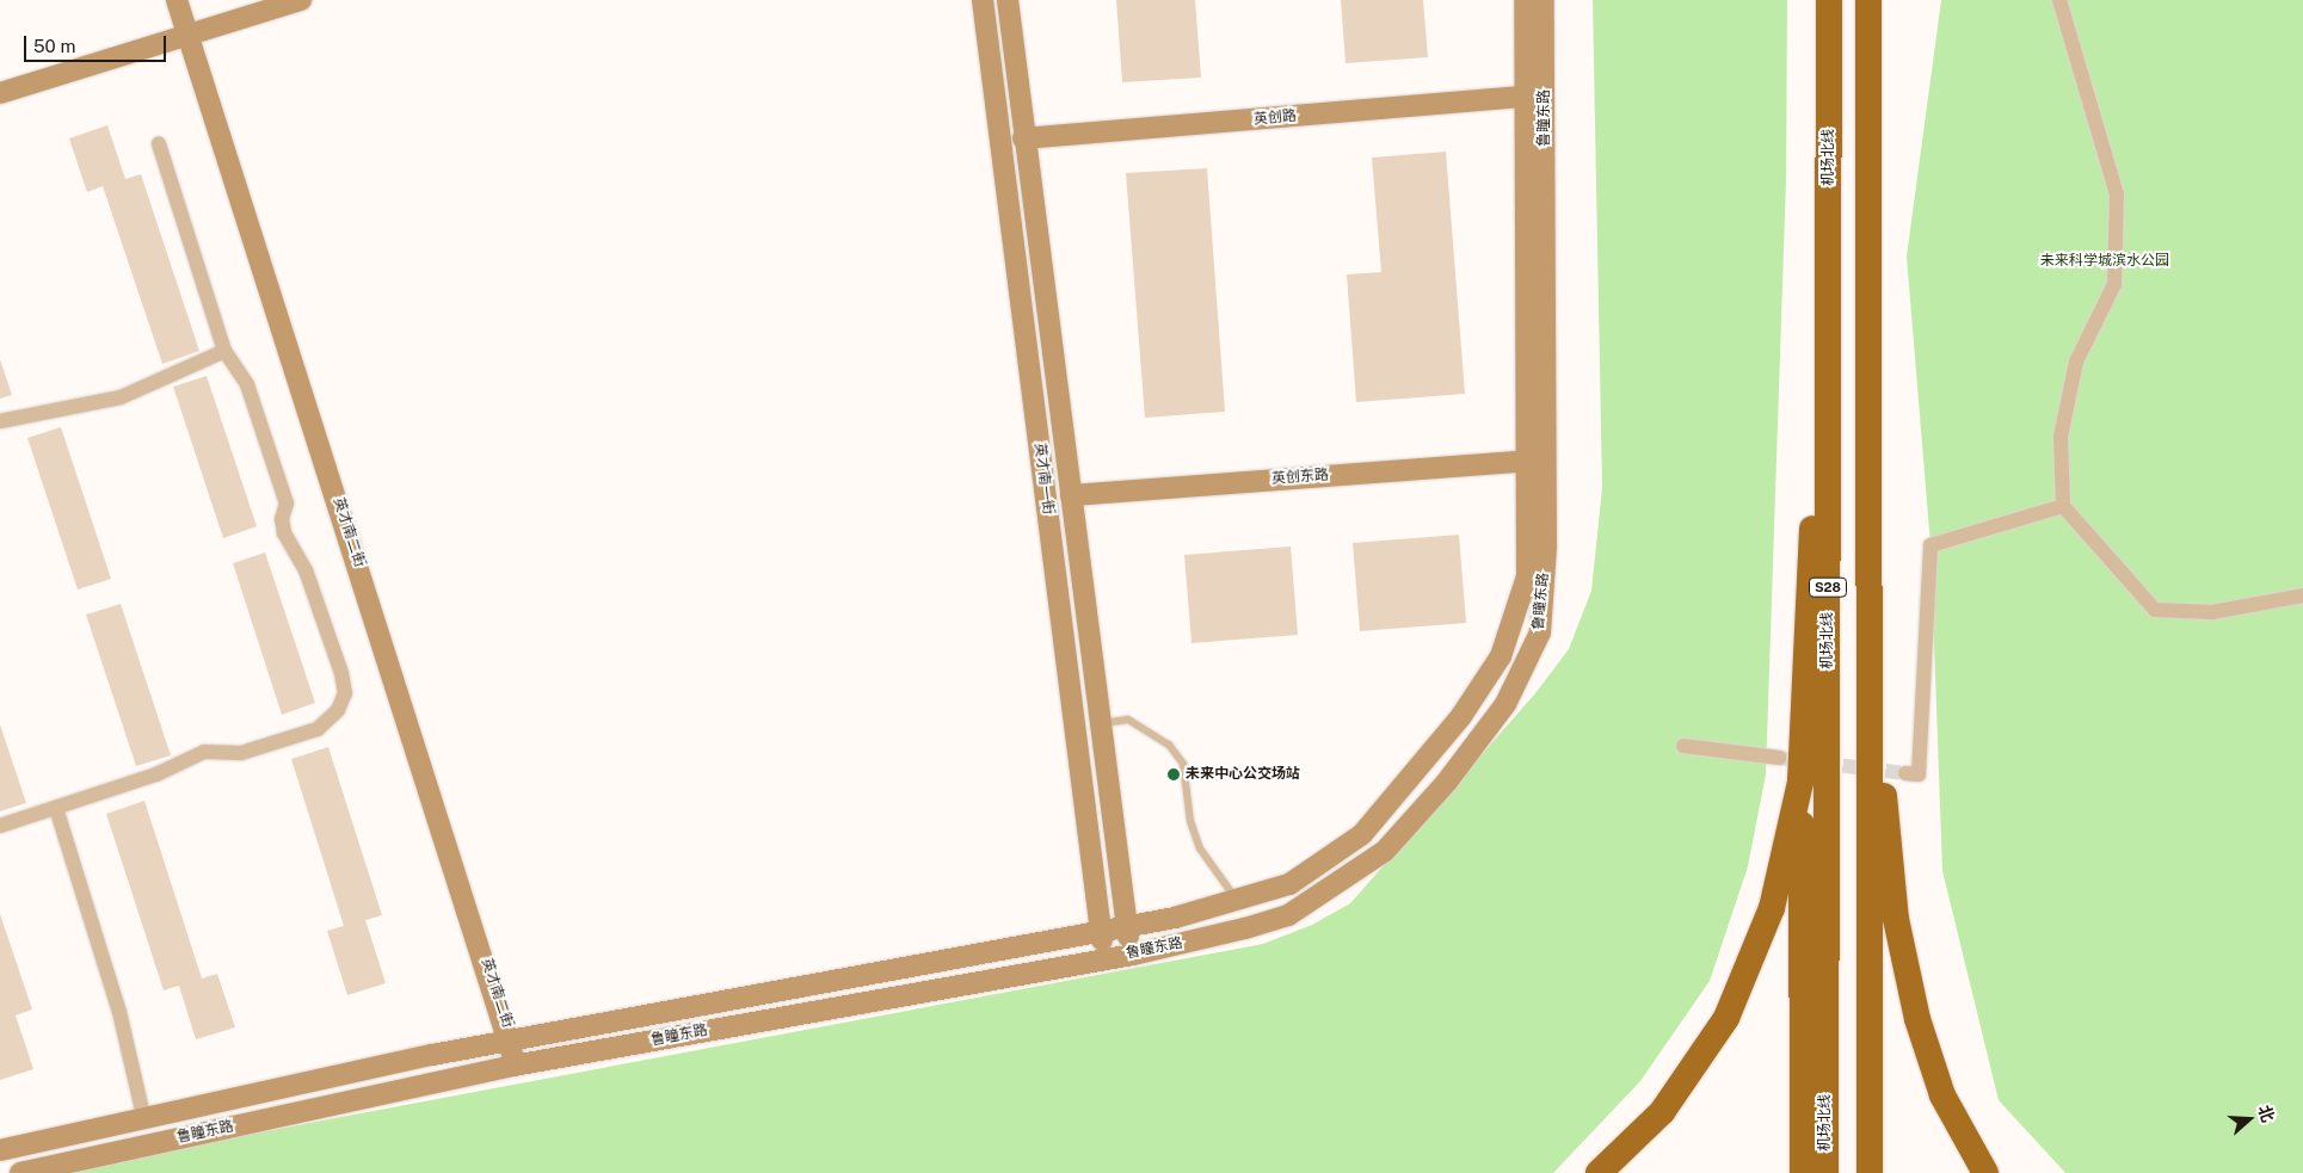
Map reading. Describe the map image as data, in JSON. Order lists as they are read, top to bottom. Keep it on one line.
{"streets":{"highway":["机场北线","S28"],"main road":["英创路","鲁瞳东路","英创东路","英才南一街","英才南二街"]},"crossings":[["英创路","鲁瞳东路"],["英创路","英才南一街"],["鲁瞳东路","英创东路"],["鲁瞳东路","英才南一街"],["鲁瞳东路","英才南二街"],["英创东路","英才南一街"]],"parks":["未来科学城滨水公园"],"places":["未来中心公交场站"],"scale_bar":"50 m","north":"right"}
